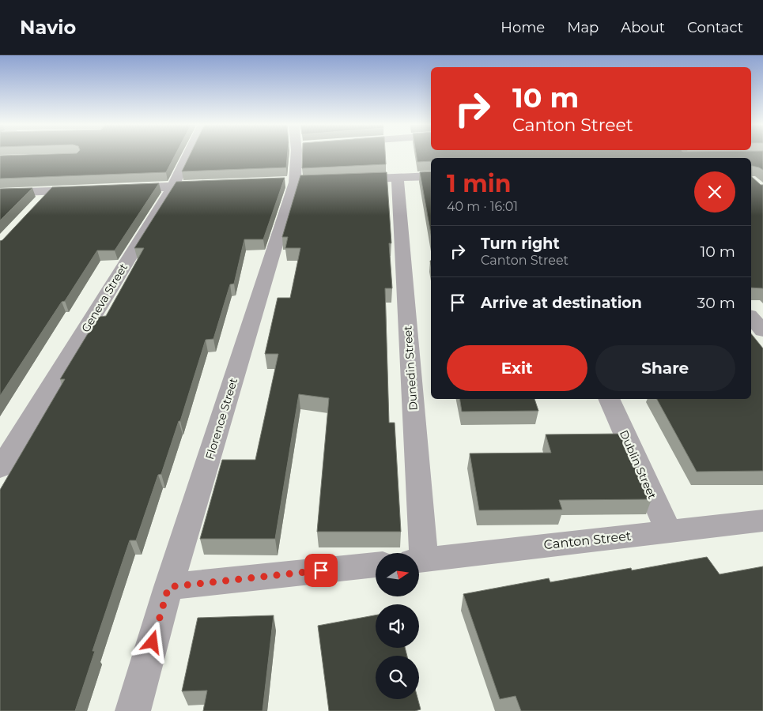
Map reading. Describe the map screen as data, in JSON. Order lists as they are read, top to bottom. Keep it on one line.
{"streets":{"street":["Geneva Street","Dunedin Street","Florence Street","Dublin Street","Canton Street"]},"crossings":[["Dublin Street","Canton Street"]],"north":"right","page":{"header":"Navio","nav":["Home","Map","About","Contact"],"turn":["10 m","Canton Street"],"heading":["1 min","40 m · 16:01"],"list":[{"name":"Turn right","note":"Canton Street","value":"10 m"},{"name":"Arrive at destination","value":"30 m"}],"buttons":["Exit","Share"]}}
